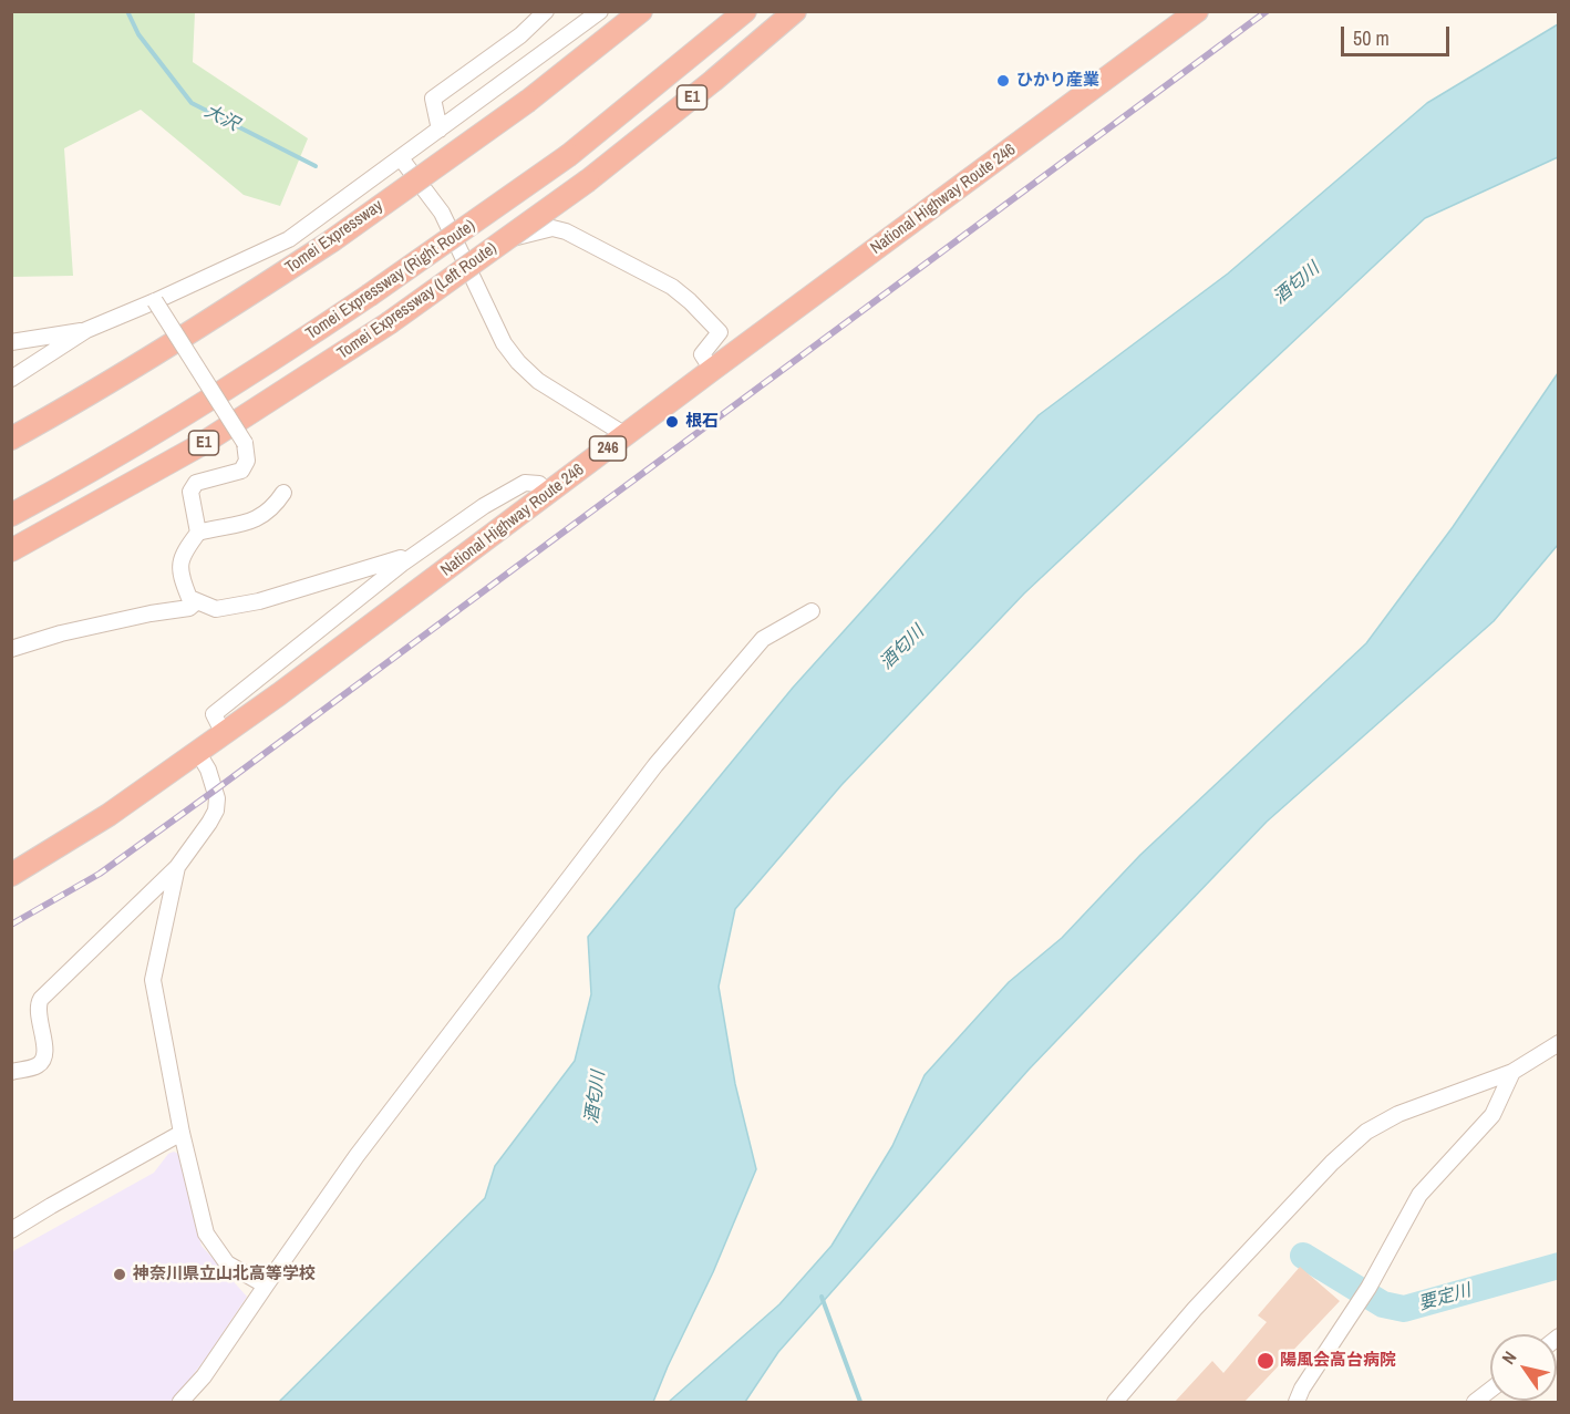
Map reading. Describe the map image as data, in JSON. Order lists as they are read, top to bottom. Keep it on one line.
{"streets":{"highway":["E1","National Highway Route 246","Tomei Expressway","Tomei Expressway (Right Route)","Tomei Expressway (Left Route)","246"]},"water":["大沢","酒匂川","要定川"],"places":["ひかり産業","根石","神奈川県立山北高等学校","陽風会高台病院"],"scale_bar":"50 m","north":"top left"}
